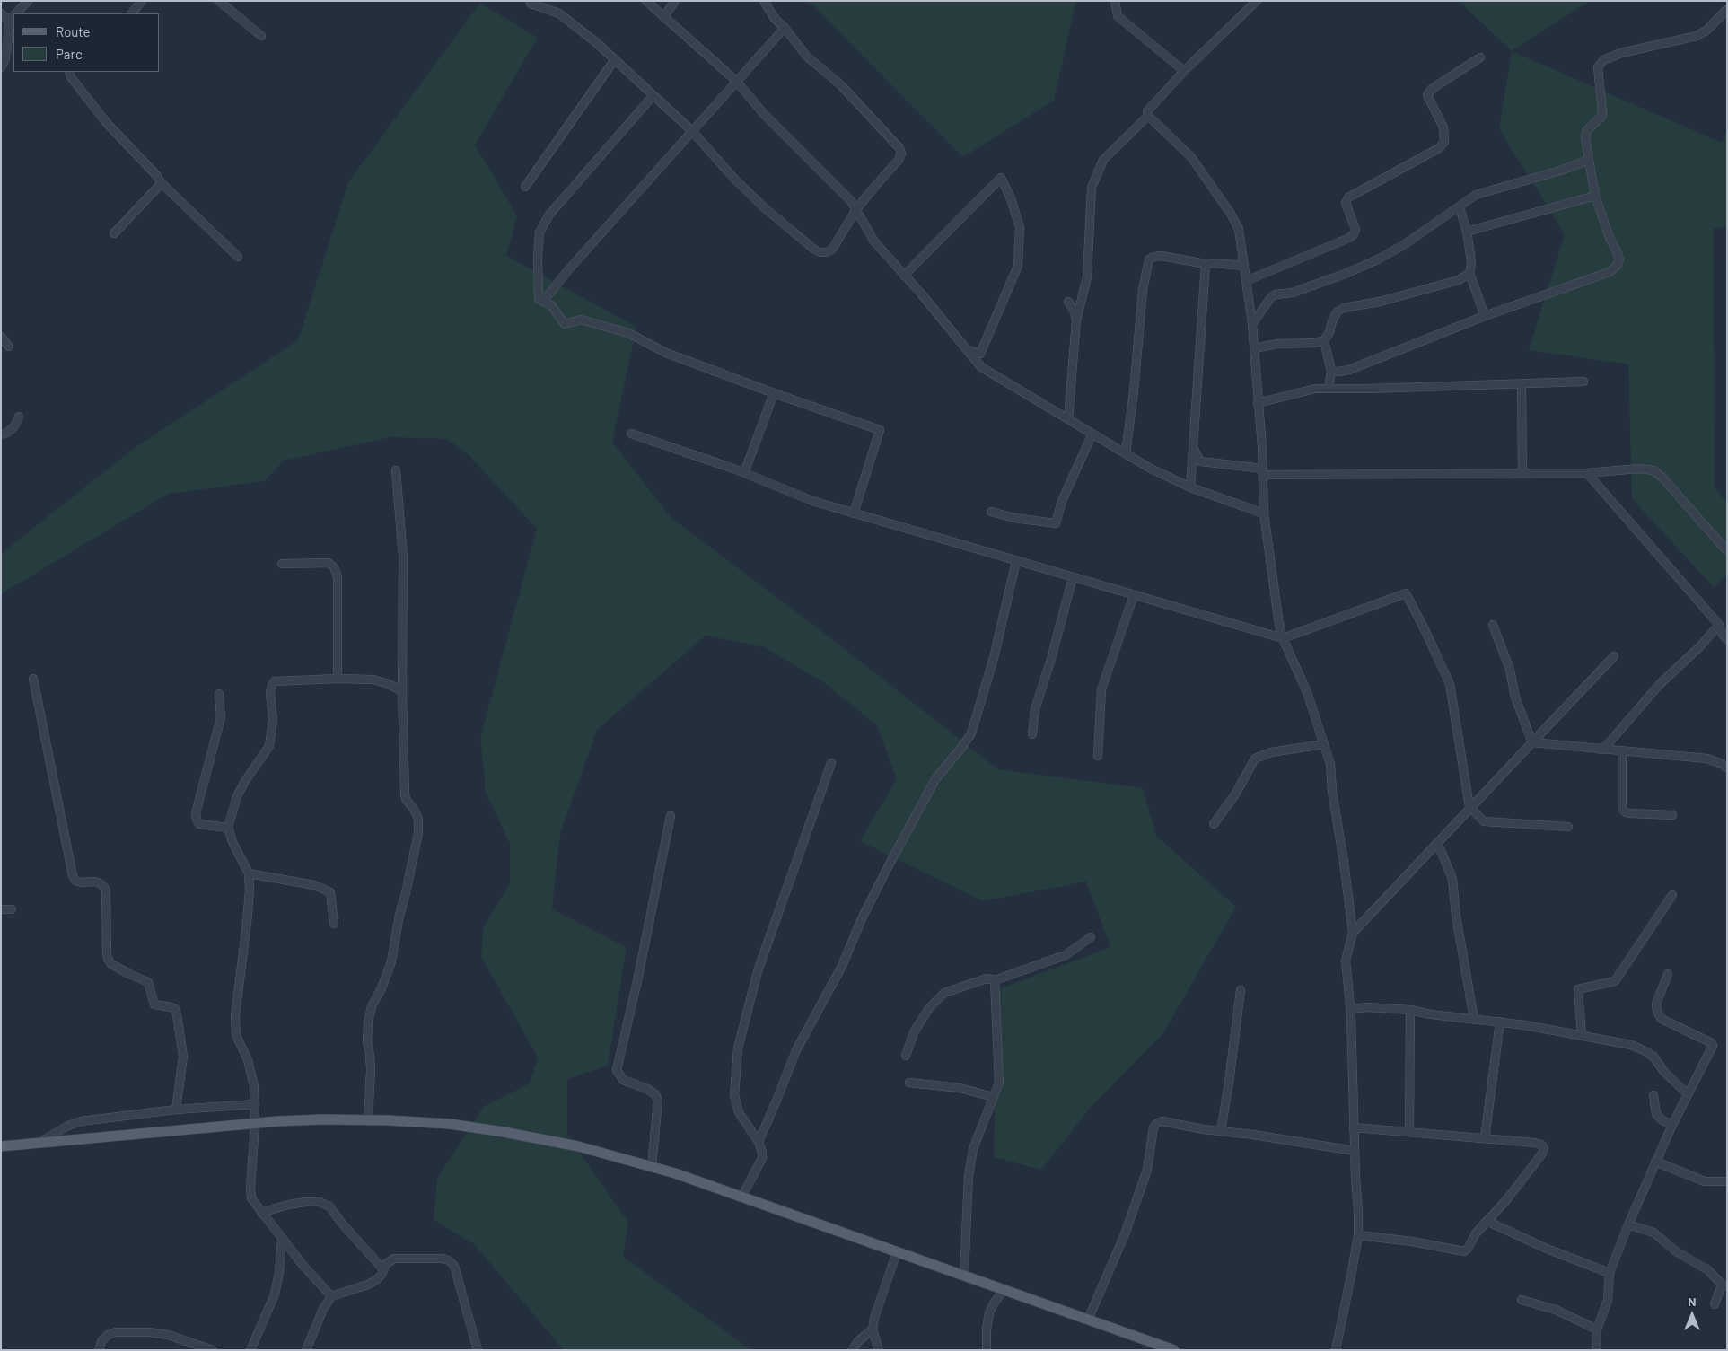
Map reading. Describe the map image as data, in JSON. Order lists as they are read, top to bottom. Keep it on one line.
{"legend":["Route","Parc"],"north":"top"}
